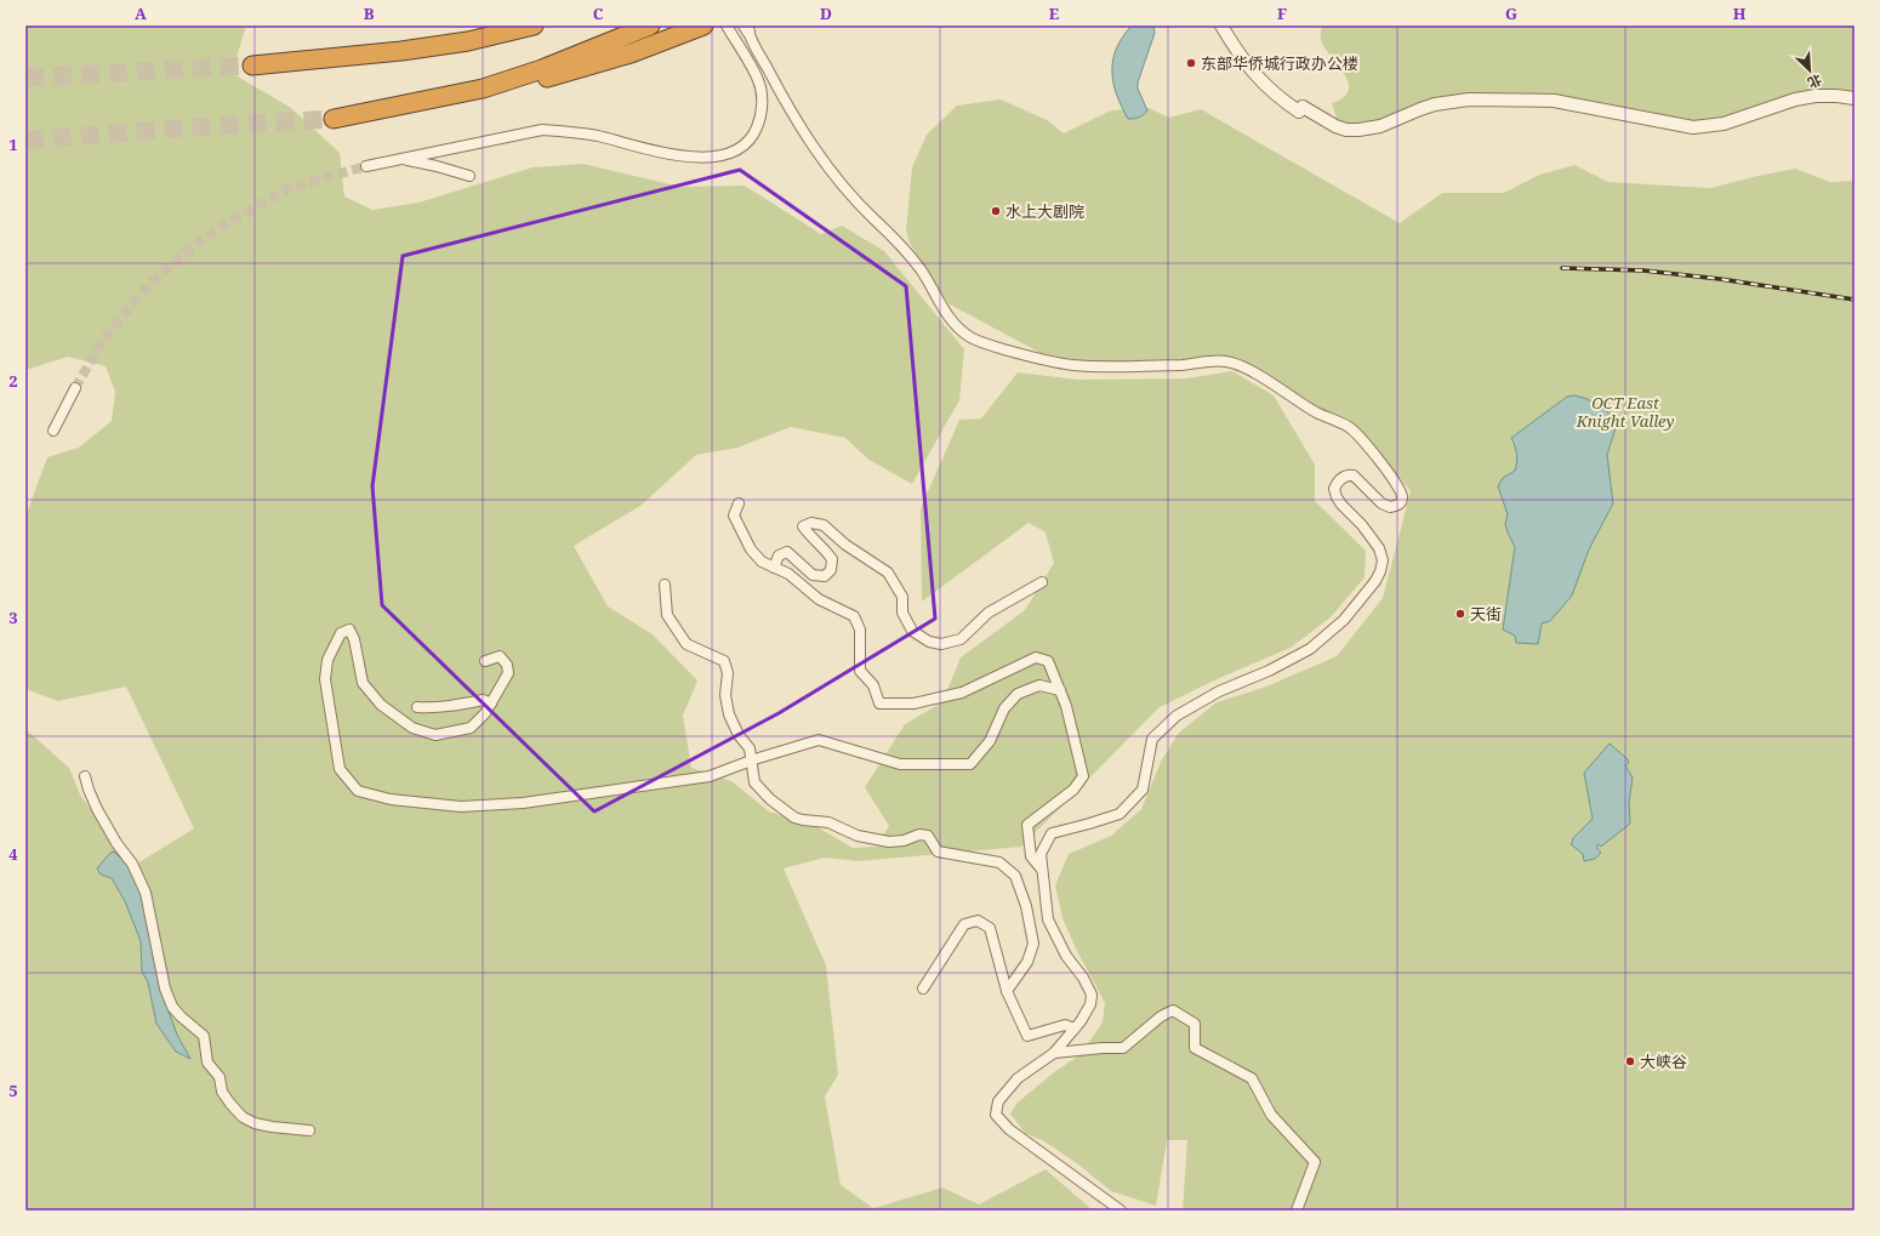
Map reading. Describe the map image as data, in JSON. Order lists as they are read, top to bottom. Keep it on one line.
{"parks":["OCT East Knight Valley"],"places":["东部华侨城行政办公楼","水上大剧院","天街","大峡谷"],"north":"bottom right","grid":{"columns":["A","B","C","D","E","F","G","H"],"rows":["1","2","3","4","5"]}}
